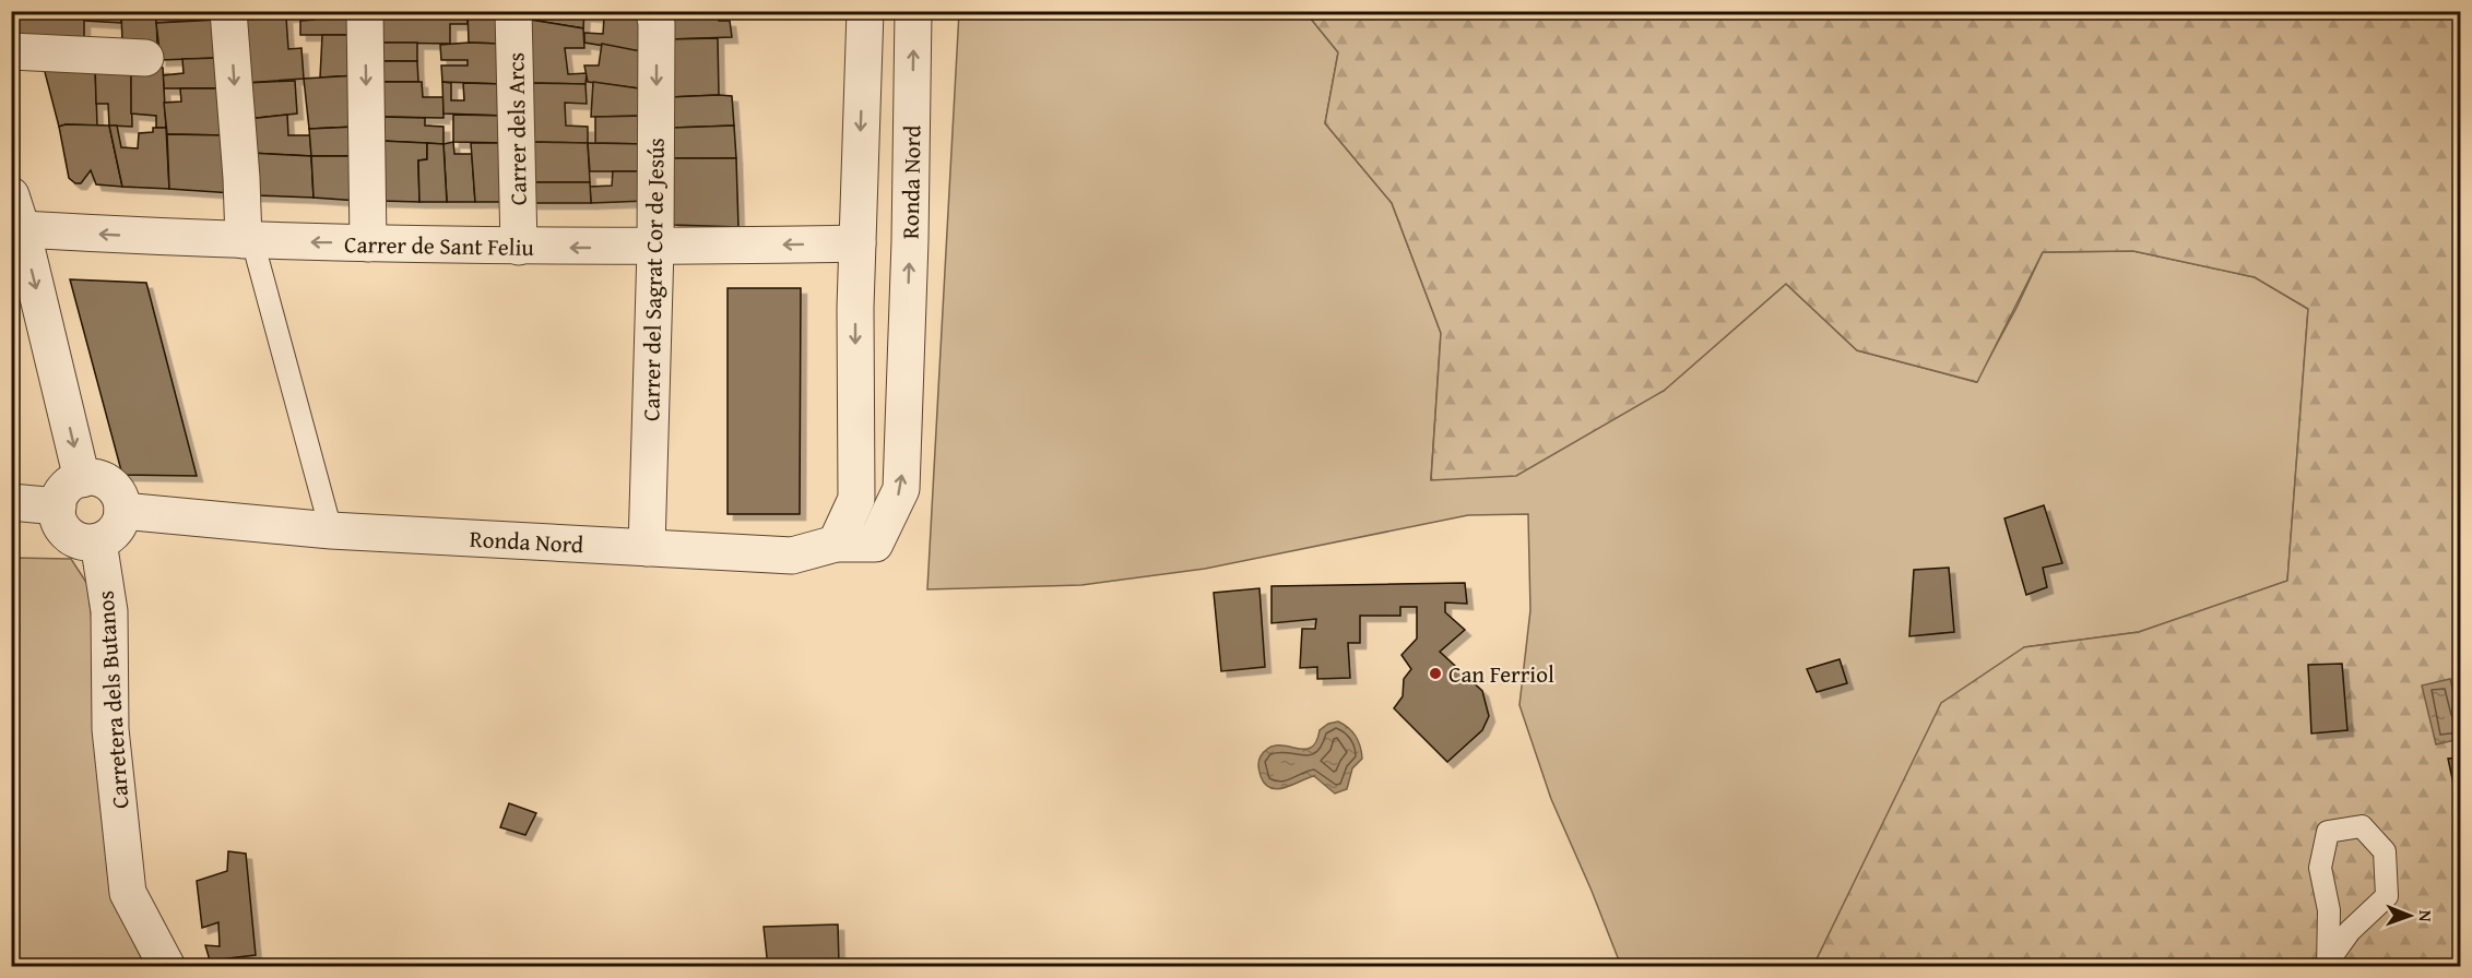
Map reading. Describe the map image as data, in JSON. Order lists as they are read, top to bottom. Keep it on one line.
{"streets":{"street":["Carrer dels Arcs","Ronda Nord","Carrer de Sant Feliu","Carrer del Sagrat Cor de Jesús","Carretera dels Butanos"]},"crossings":[["Carrer dels Arcs","Carrer de Sant Feliu"],["Ronda Nord","Carrer del Sagrat Cor de Jesús"],["Ronda Nord","Carretera dels Butanos"],["Carrer de Sant Feliu","Carrer del Sagrat Cor de Jesús"]],"one_way":["Carrer de Sant Feliu"],"places":["Can Ferriol"],"north":"right"}
